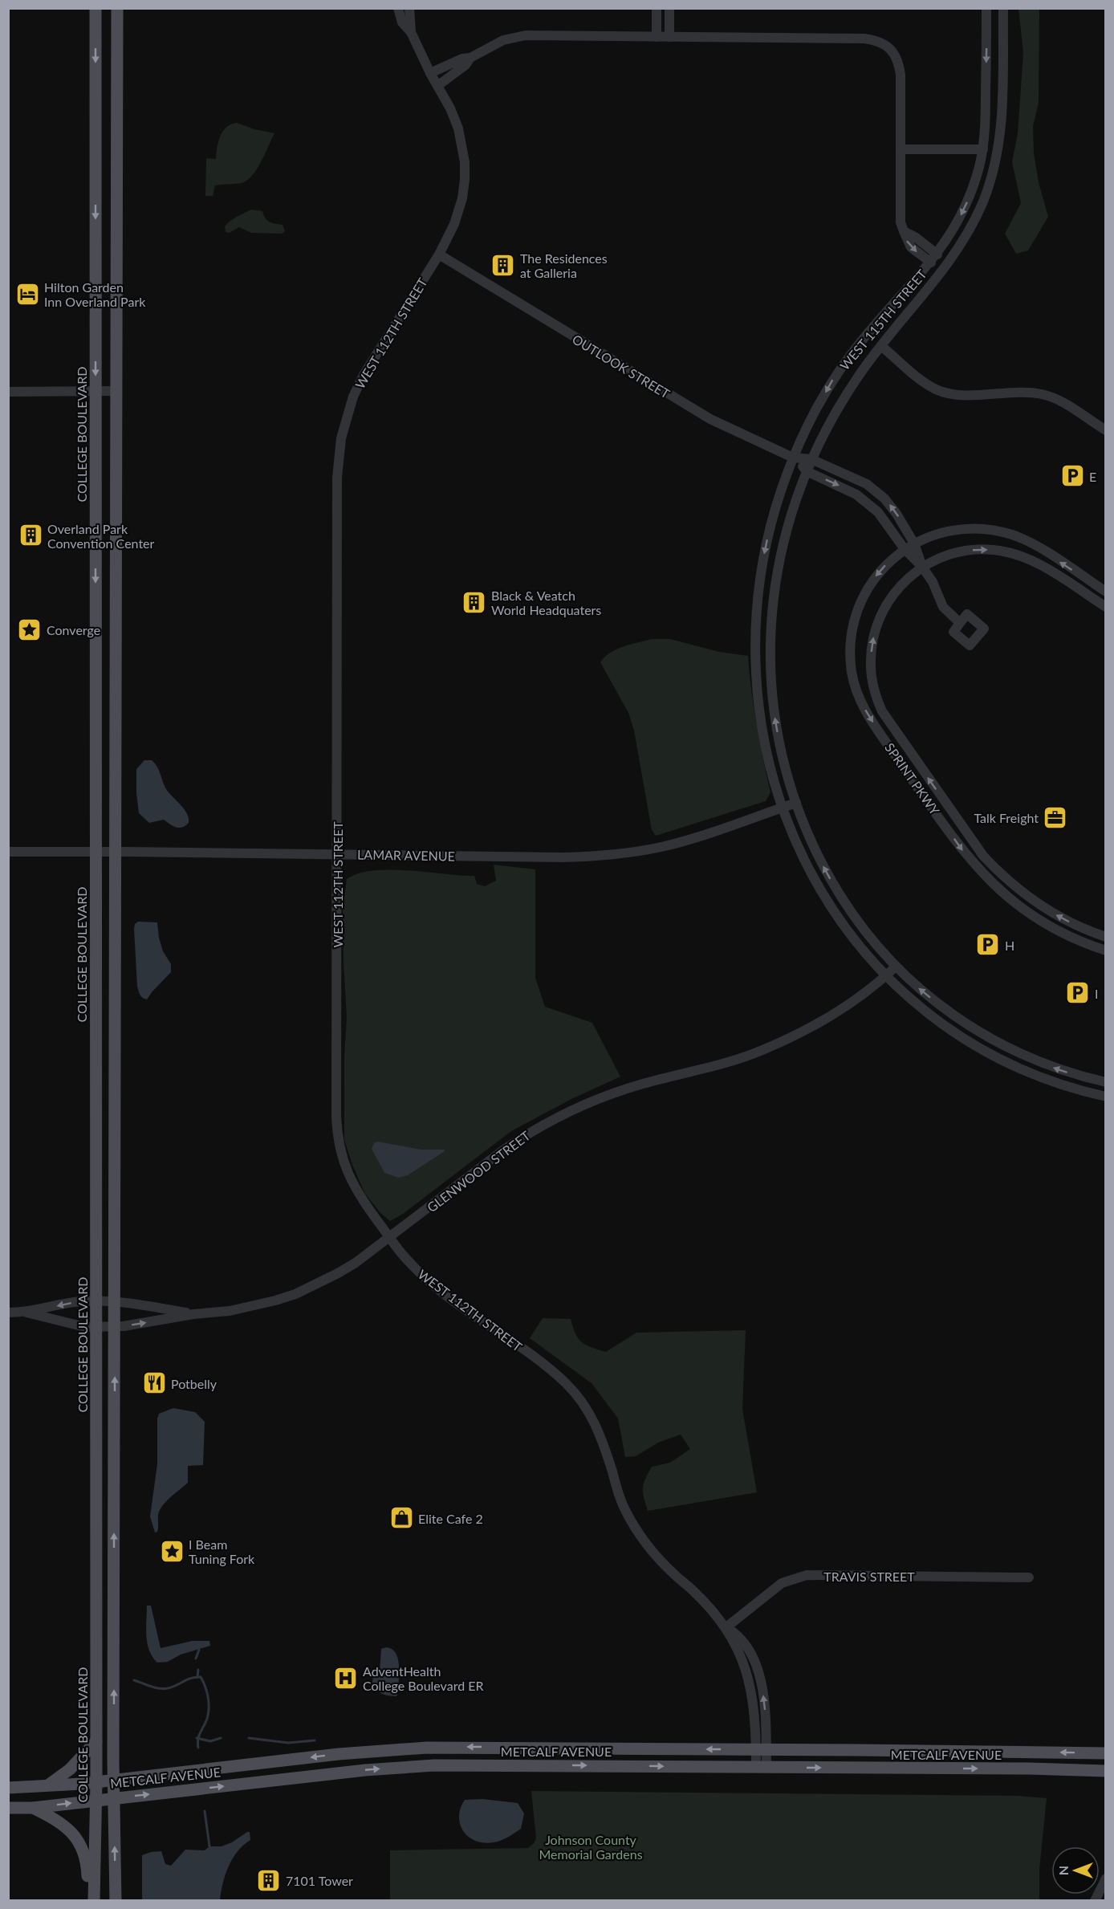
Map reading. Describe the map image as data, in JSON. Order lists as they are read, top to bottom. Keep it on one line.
{"streets":{"main road":["COLLEGE BOULEVARD","METCALF AVENUE"],"street":["WEST 115TH STREET","WEST 112TH STREET","OUTLOOK STREET","SPRINT PKWY","LAMAR AVENUE","GLENWOOD STREET","TRAVIS STREET"]},"crossings":[["WEST 115TH STREET","OUTLOOK STREET"],["WEST 115TH STREET","LAMAR AVENUE"],["WEST 115TH STREET","GLENWOOD STREET"],["WEST 112TH STREET","OUTLOOK STREET"],["WEST 112TH STREET","LAMAR AVENUE"],["WEST 112TH STREET","GLENWOOD STREET"],["WEST 112TH STREET","TRAVIS STREET"],["WEST 112TH STREET","METCALF AVENUE"],["COLLEGE BOULEVARD","LAMAR AVENUE"],["COLLEGE BOULEVARD","GLENWOOD STREET"],["COLLEGE BOULEVARD","METCALF AVENUE"]],"parks":["Johnson County Memorial Gardens"],"places":{"building":["The Residences at Galleria","Overland Park Convention Center","Black & Veatch World Headquaters","7101 Tower"],"hotel":["Hilton Garden Inn Overland Park"],"parking":["E","H","I"],"place":["Converge","I Beam Tuning Fork"],"office":["Talk Freight"],"restaurant":["Potbelly"],"shop":["Elite Cafe 2"],"hospital":["AdventHealth College Boulevard ER"]},"north":"left"}
